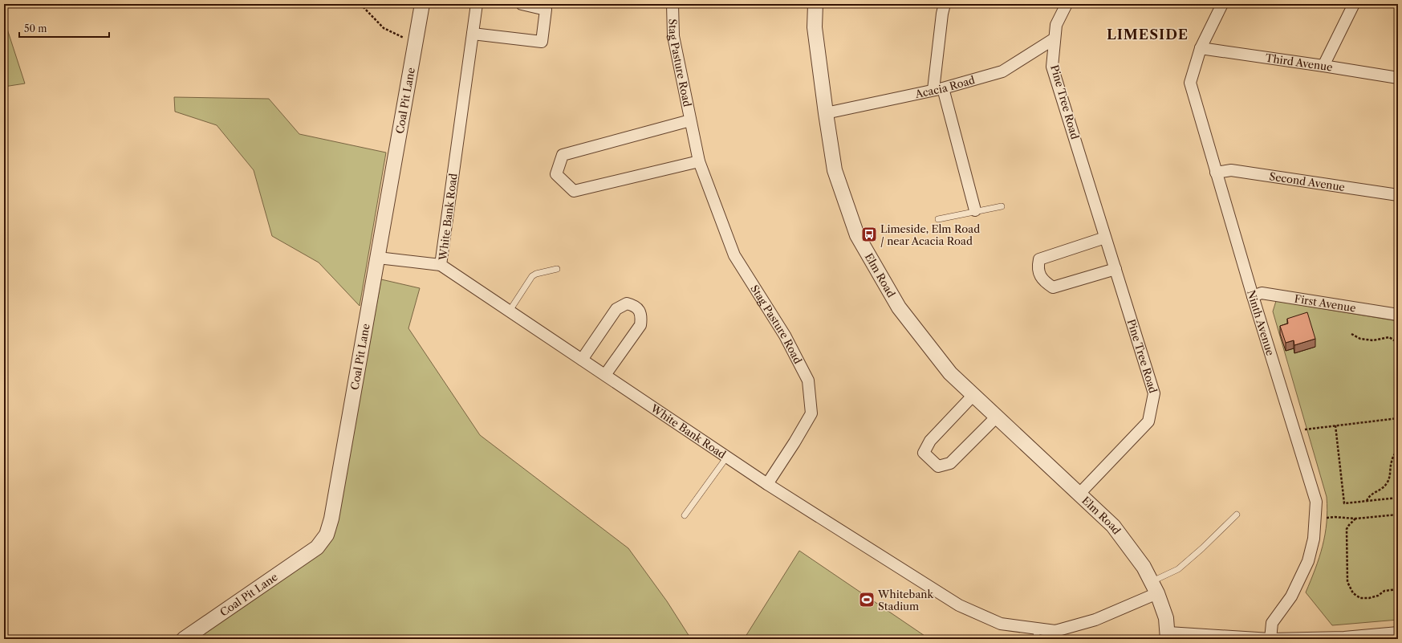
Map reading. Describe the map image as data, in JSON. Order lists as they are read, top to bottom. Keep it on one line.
{"streets":{"street":["Stag Pasture Road","Third Avenue","Acacia Road","Coal Pit Lane","Pine Tree Road","Second Avenue","White Bank Road","Elm Road","First Avenue","Ninth Avenue"]},"crossings":[["Stag Pasture Road","White Bank Road"],["Third Avenue","Ninth Avenue"],["Acacia Road","Pine Tree Road"],["Acacia Road","Elm Road"],["Pine Tree Road","Elm Road"],["Second Avenue","Ninth Avenue"],["White Bank Road","Elm Road"],["First Avenue","Ninth Avenue"]],"districts":["LIMESIDE"],"places":{"bus stop":["Limeside, Elm Road / near Acacia Road"],"sports":["Whitebank Stadium"]},"scale_bar":"50 m"}
